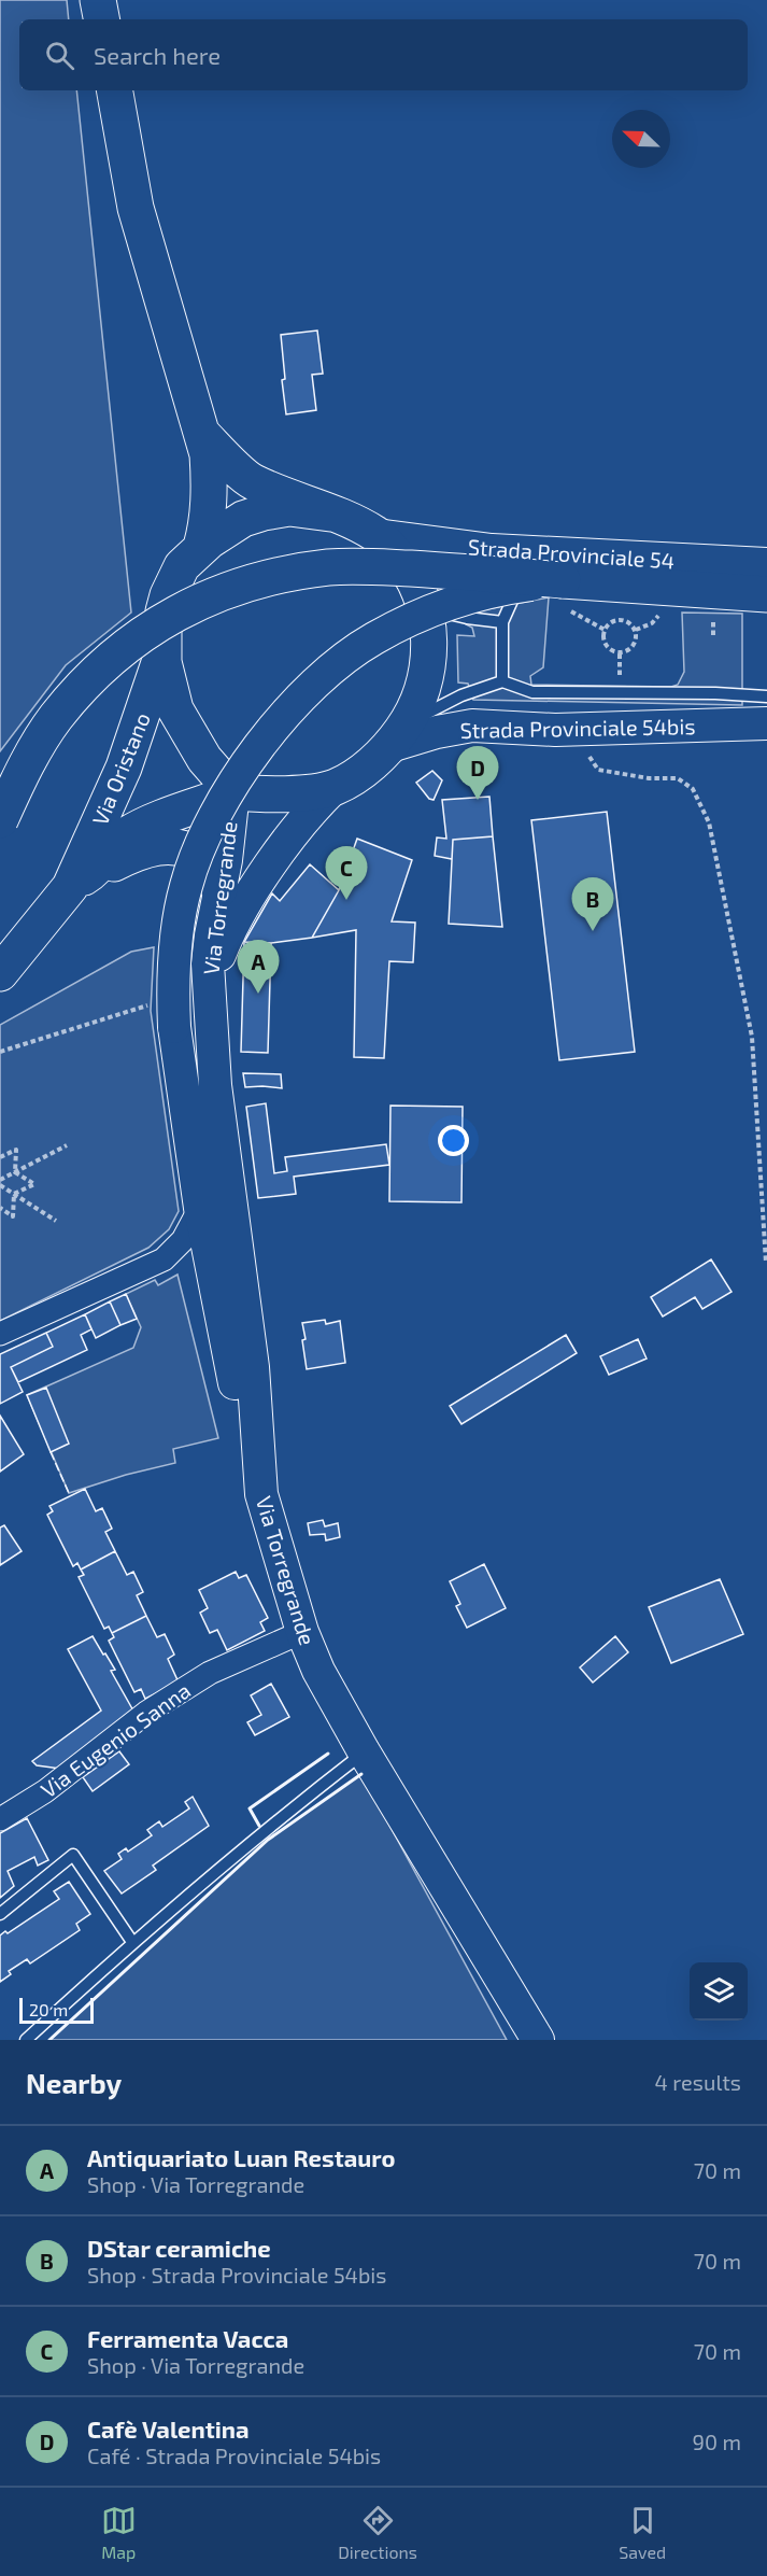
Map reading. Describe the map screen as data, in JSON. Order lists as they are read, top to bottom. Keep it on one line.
{"streets":{"main road":["Strada Provinciale 54","Strada Provinciale 54bis","Via Oristano","Via Torregrande"],"street":["Via Eugenio Sanna"]},"crossings":[["Via Oristano","Via Torregrande"],["Via Torregrande","Via Eugenio Sanna"]],"scale_bar":"20 m","north":"top left","page":{"search":"Search here","pins":["D","C","B","A"],"scale":"20 m","heading":["Nearby","4 results"],"list":[{"mark":"A","name":"Antiquariato Luan Restauro","note":"Shop · Via Torregrande","value":"70 m"},{"mark":"B","name":"DStar ceramiche","note":"Shop · Strada Provinciale 54bis","value":"70 m"},{"mark":"C","name":"Ferramenta Vacca","note":"Shop · Via Torregrande","value":"70 m"},{"mark":"D","name":"Cafè Valentina","note":"Café · Strada Provinciale 54bis","value":"90 m"}],"nav":["Map","Directions","Saved"]}}
